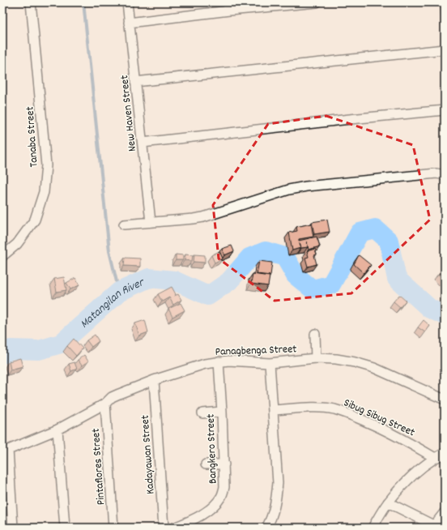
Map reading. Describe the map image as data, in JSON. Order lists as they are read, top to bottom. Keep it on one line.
{"streets":{"street":["New Haven Street","Tanaba Street","Panagbenga Street","Sibug Sibug Street","Bangkero Street","Kadayawan Street","Pintaflores Street"]},"crossings":[["Panagbenga Street","Bangkero Street"],["Panagbenga Street","Kadayawan Street"],["Panagbenga Street","Pintaflores Street"]],"water":["Matangilan River"]}
